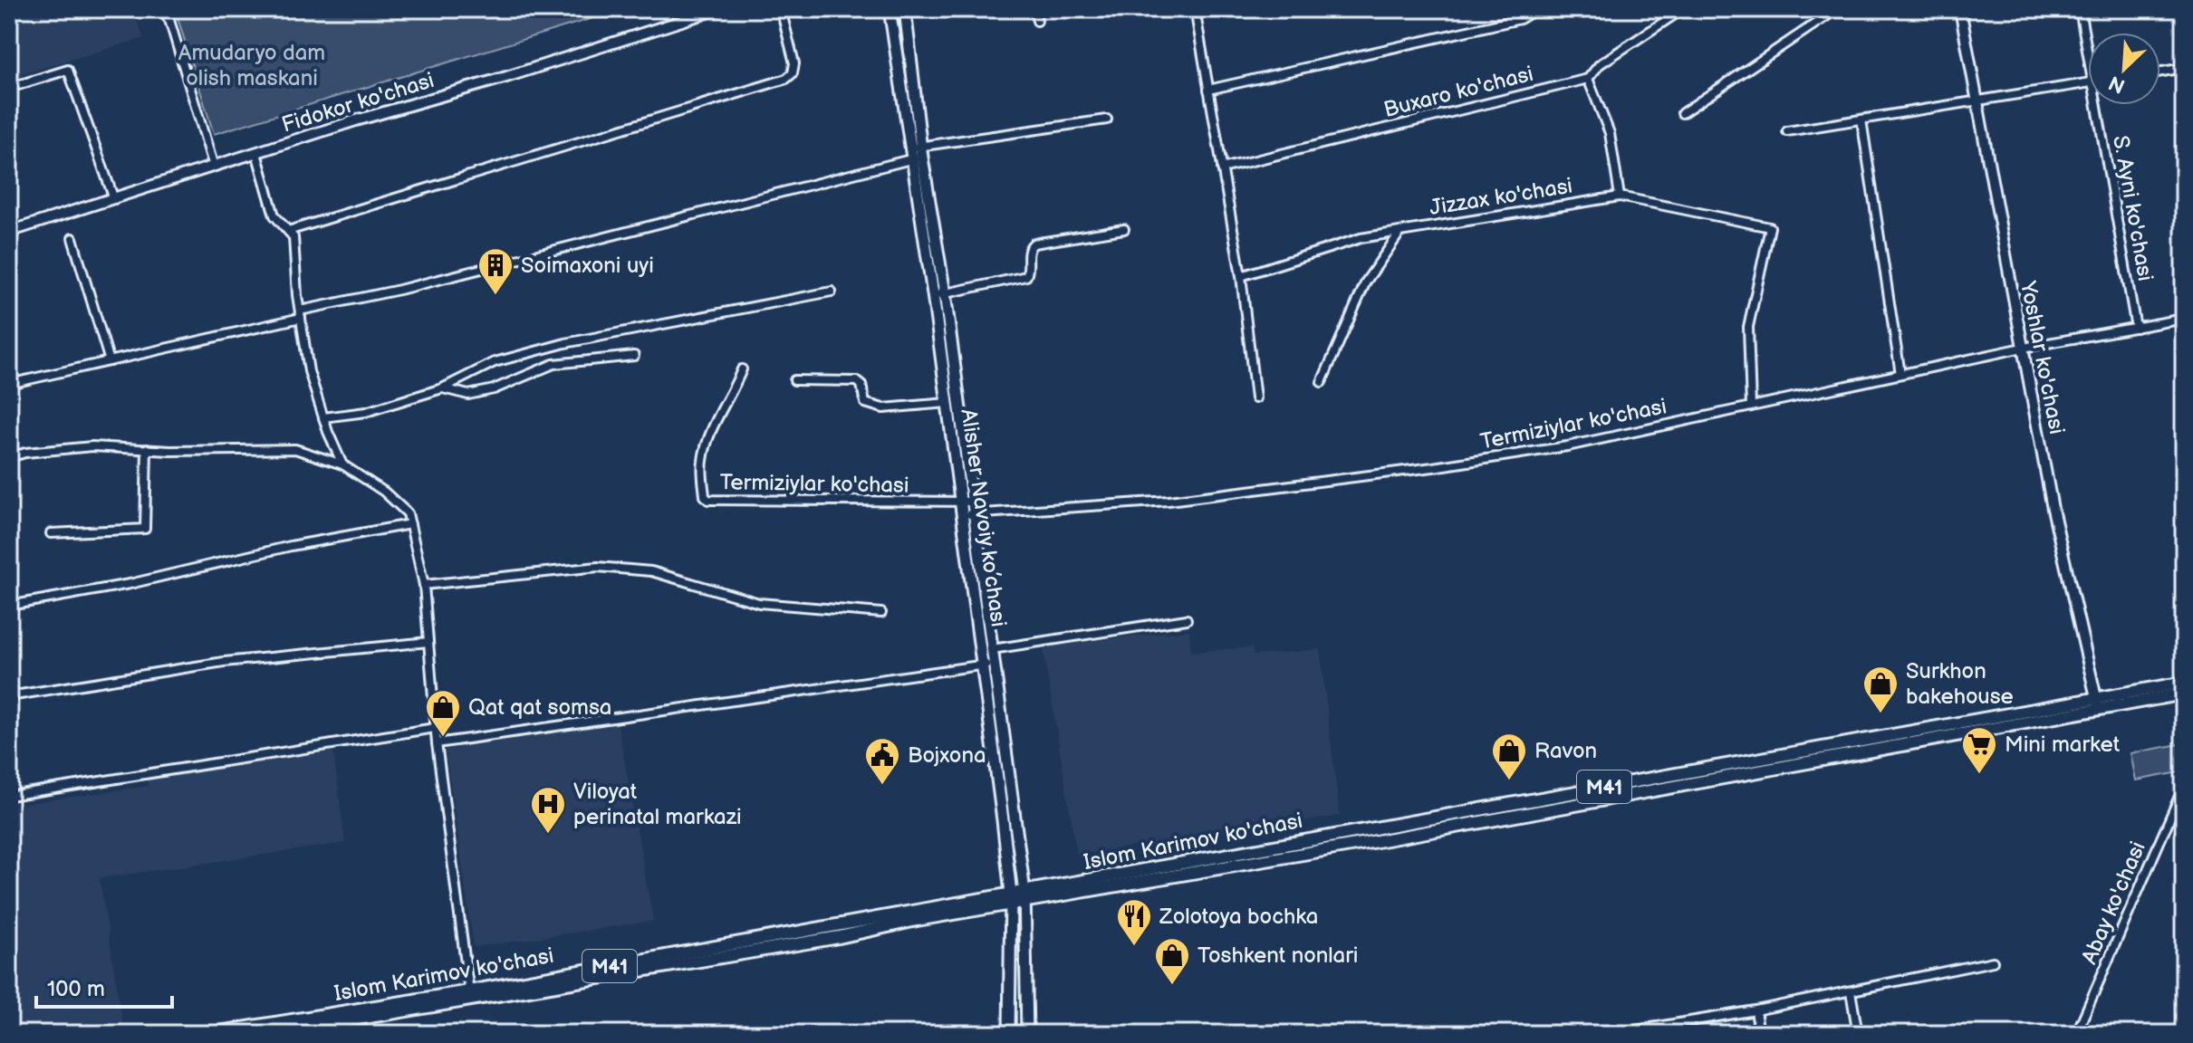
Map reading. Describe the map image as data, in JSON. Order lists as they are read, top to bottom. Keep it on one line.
{"streets":{"main road":["Alisher Navoiy ko’chasi","M41","Islom Karimov ko'chasi"],"street":["Buxaro ko'chasi","Fidokor ko'chasi","Jizzax ko'chasi","S. Ayni ko'chasi","Yoshlar ko'chasi","Termiziylar ko'chasi","Abay ko'chasi"]},"crossings":[["Jizzax ko'chasi","Termiziylar ko'chasi"],["S. Ayni ko'chasi","Termiziylar ko'chasi"],["Yoshlar ko'chasi","Termiziylar ko'chasi"],["Yoshlar ko'chasi","Islom Karimov ko'chasi"],["Termiziylar ko'chasi","Alisher Navoiy ko’chasi"],["Alisher Navoiy ko’chasi","Islom Karimov ko'chasi"]],"parks":["Amudaryo dam olish maskani"],"places":{"building":["Soimaxoni uyi"],"shop":["Surkhon bakehouse","Qat qat somsa","Ravon","Toshkent nonlari"],"supermarket":["Mini market"],"public building":["Bojxona"],"hospital":["Viloyat perinatal markazi"],"restaurant":["Zolotoya bochka"]},"scale_bar":"100 m","north":"bottom left"}
